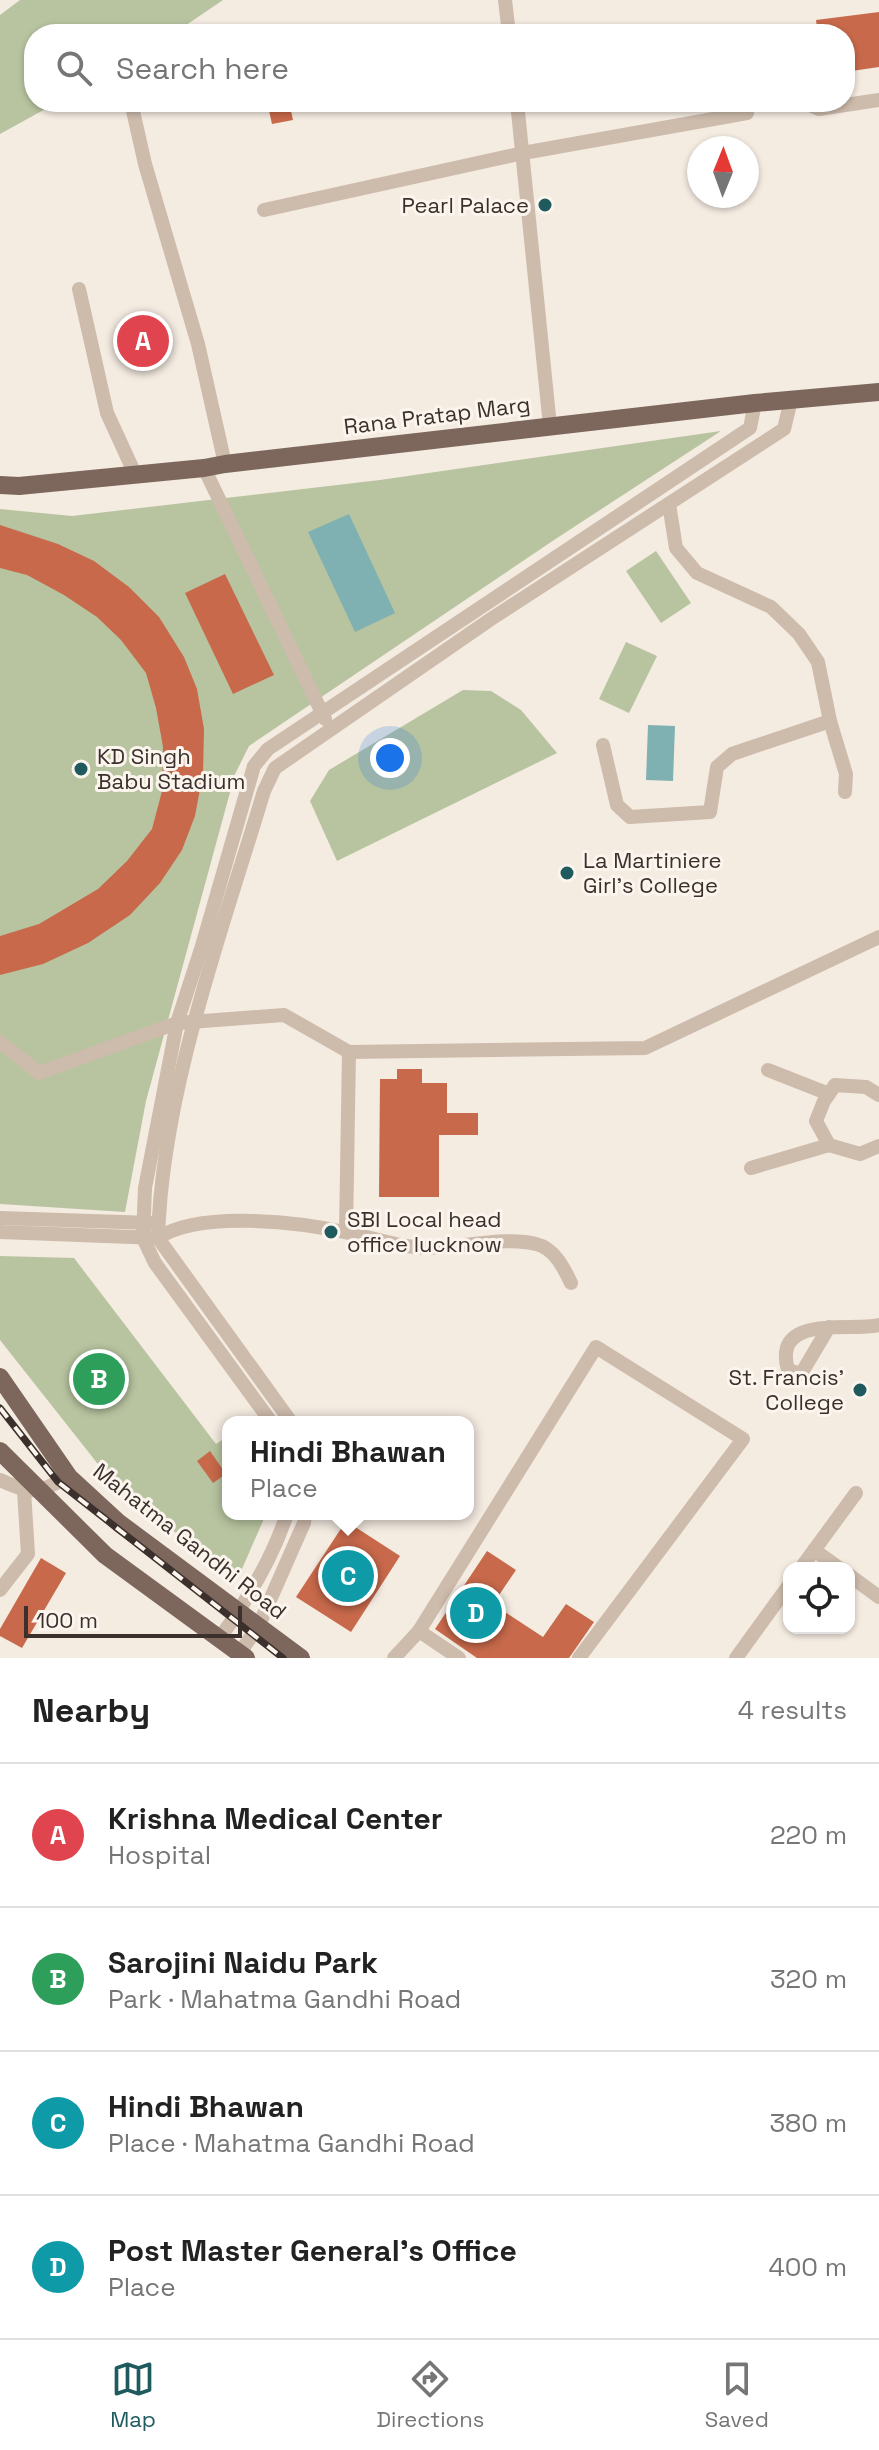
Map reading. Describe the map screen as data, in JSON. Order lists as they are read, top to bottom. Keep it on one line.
{"streets":{"main road":["Rana Pratap Marg","Mahatma Gandhi Road"]},"places":["Pearl Palace","KD Singh Babu Stadium","La Martiniere Girl's College","SBI Local head office lucknow","St. Francis' College"],"scale_bar":"100 m","north":"top","page":{"search":"Search here","pins":["A","B","C","D"],"popup":["Hindi Bhawan","Place"],"scale":"100 m","heading":["Nearby","4 results"],"list":[{"mark":"A","name":"Krishna Medical Center","note":"Hospital","value":"220 m"},{"mark":"B","name":"Sarojini Naidu Park","note":"Park · Mahatma Gandhi Road","value":"320 m"},{"mark":"C","name":"Hindi Bhawan","note":"Place · Mahatma Gandhi Road","value":"380 m"},{"mark":"D","name":"Post Master General's Office","note":"Place","value":"400 m"}],"nav":["Map","Directions","Saved"]}}
